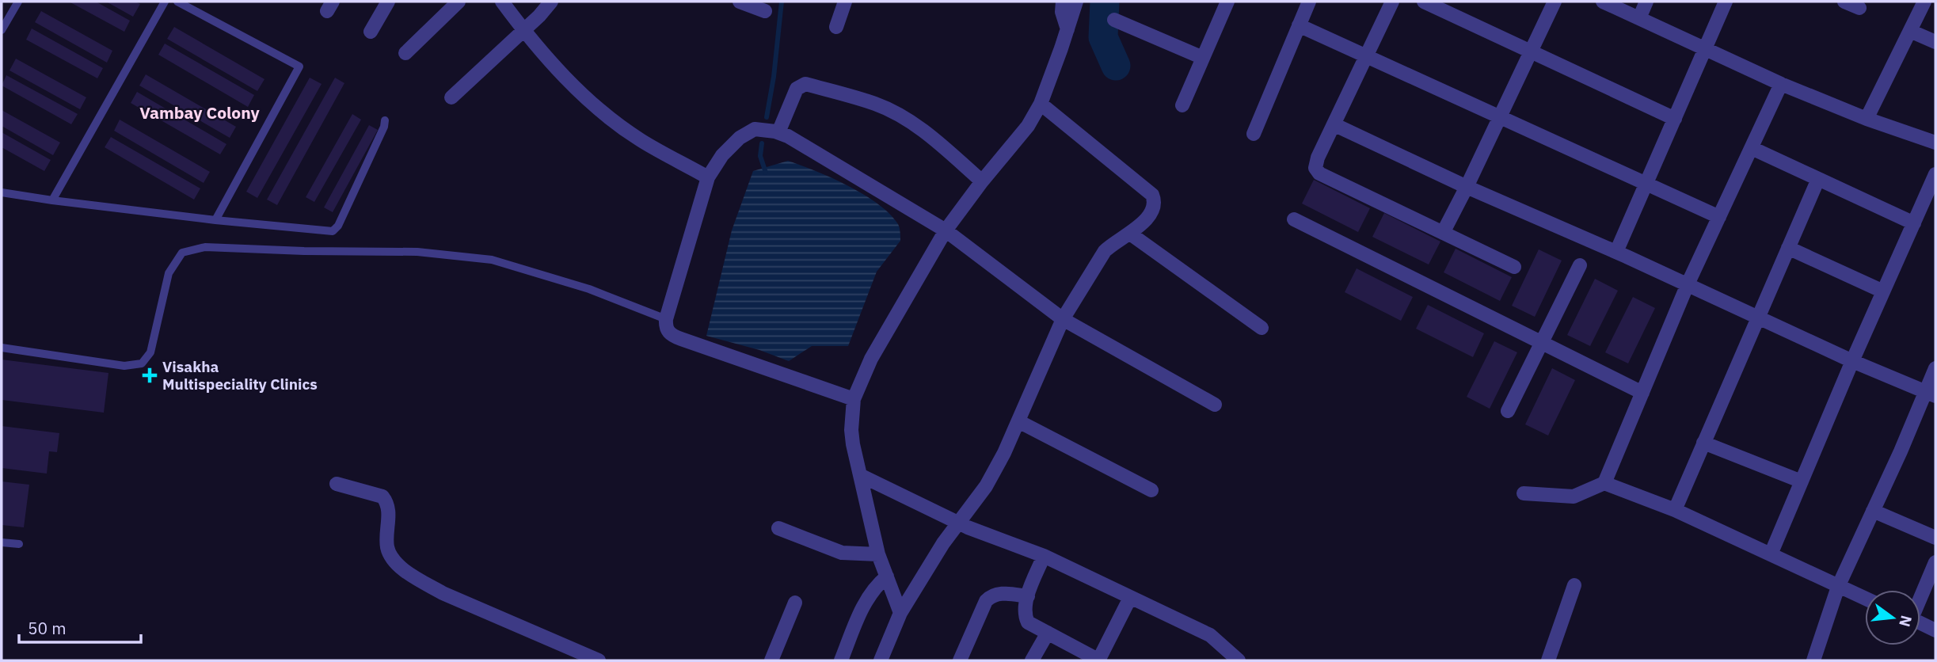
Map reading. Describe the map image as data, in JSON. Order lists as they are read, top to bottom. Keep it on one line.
{"districts":["Vambay Colony"],"places":{"health":["Visakha Multispeciality Clinics"]},"scale_bar":"50 m","north":"right"}
